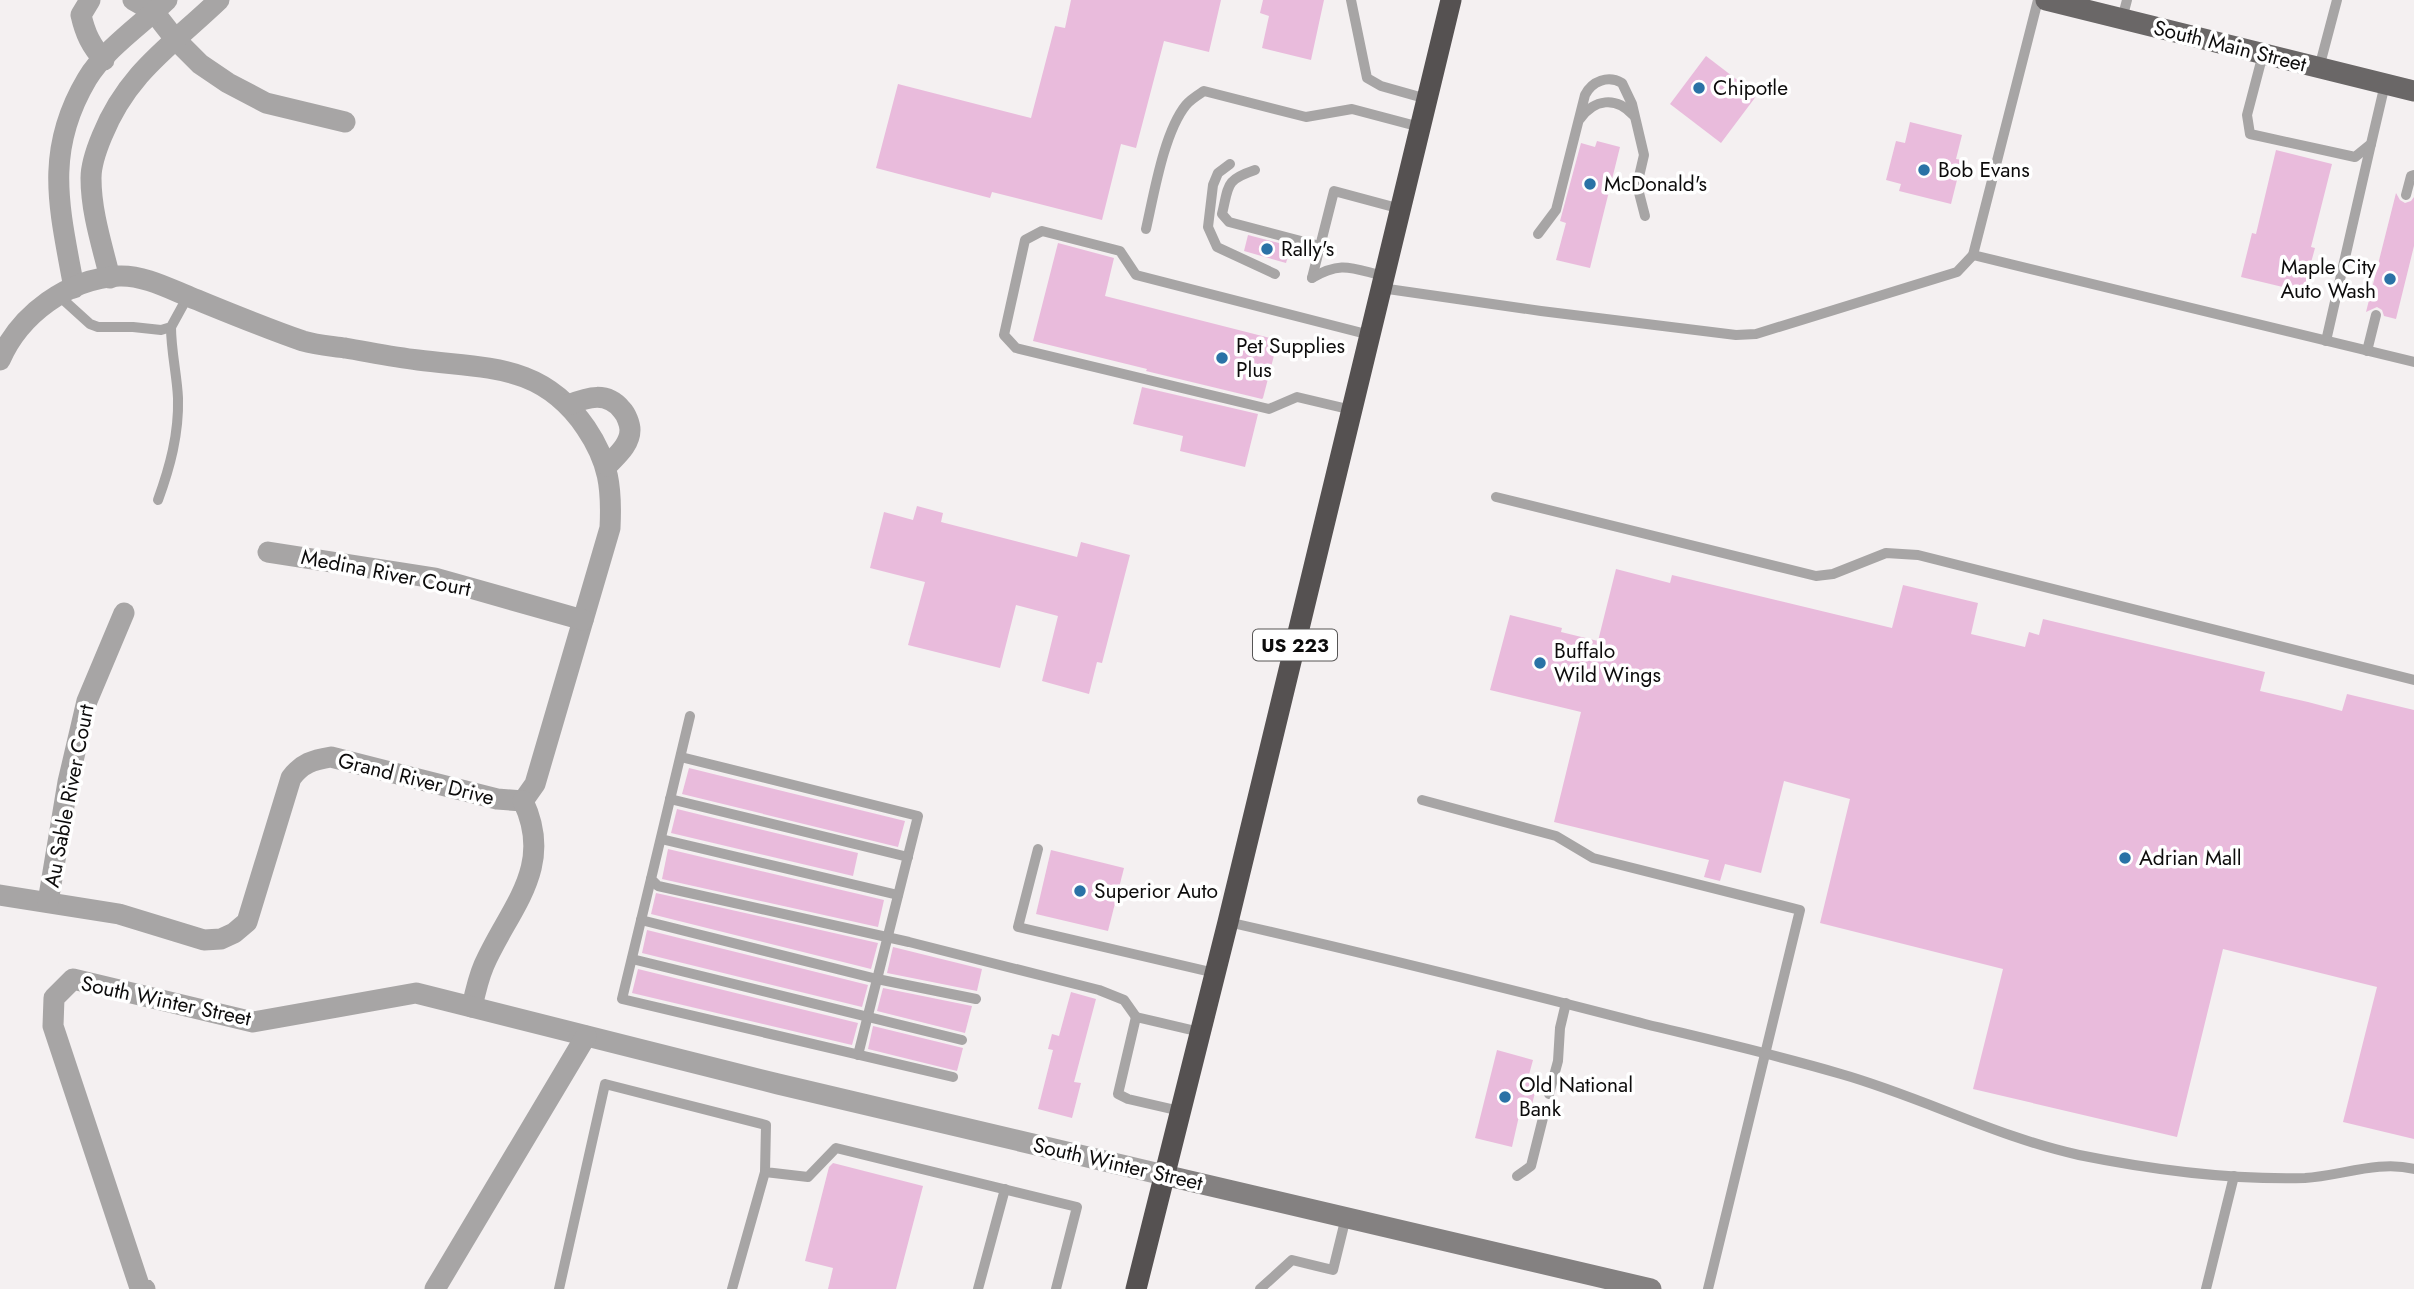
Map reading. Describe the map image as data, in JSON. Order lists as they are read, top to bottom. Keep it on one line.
{"streets":{"highway":["US 223"],"main road":["South Main Street"],"street":["Medina River Court","Grand River Drive","Au Sable River Court","South Winter Street"]},"crossings":[["Medina River Court","Grand River Drive"],["US 223","South Winter Street"],["Grand River Drive","Au Sable River Court"]],"places":["Chipotle","Bob Evans","McDonald's","Rally's","Maple City Auto Wash","Pet Supplies Plus","Buffalo Wild Wings","Adrian Mall","Superior Auto","Old National Bank"]}
